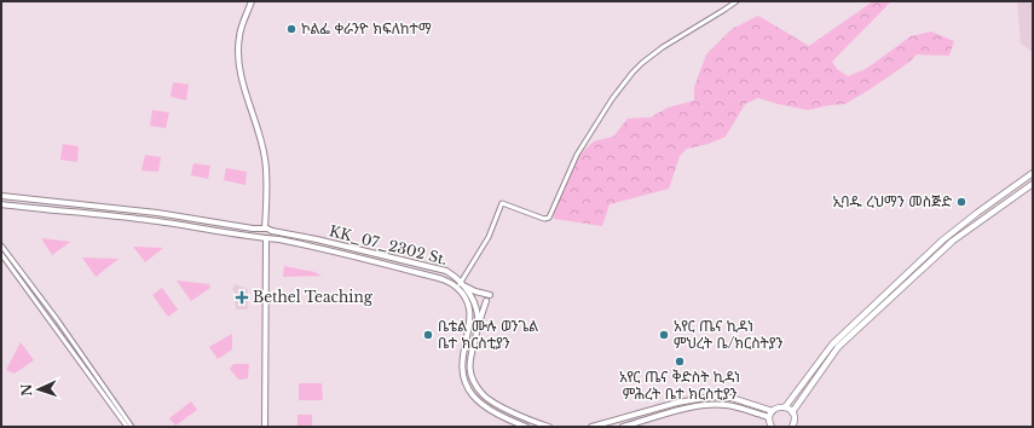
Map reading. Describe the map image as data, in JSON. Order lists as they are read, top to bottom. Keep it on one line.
{"streets":{"main road":["KK_07_2302 St."]},"places":{"other":["ኮልፌ ቀራንዮ ክፍለከተማ","ኢባዱ ረህማን መስጅድ","ቤቴል ሙሉ ወንጌል ቤተ ክርስቲያን","አየር ጤና ኪዳነ ምህረት ቤ/ክርስትያን","አየር ጤና ቅድስት ኪዳነ ምሕረት ቤተ ክርስቲያን"],"health":["Bethel Teaching"]},"north":"left"}
